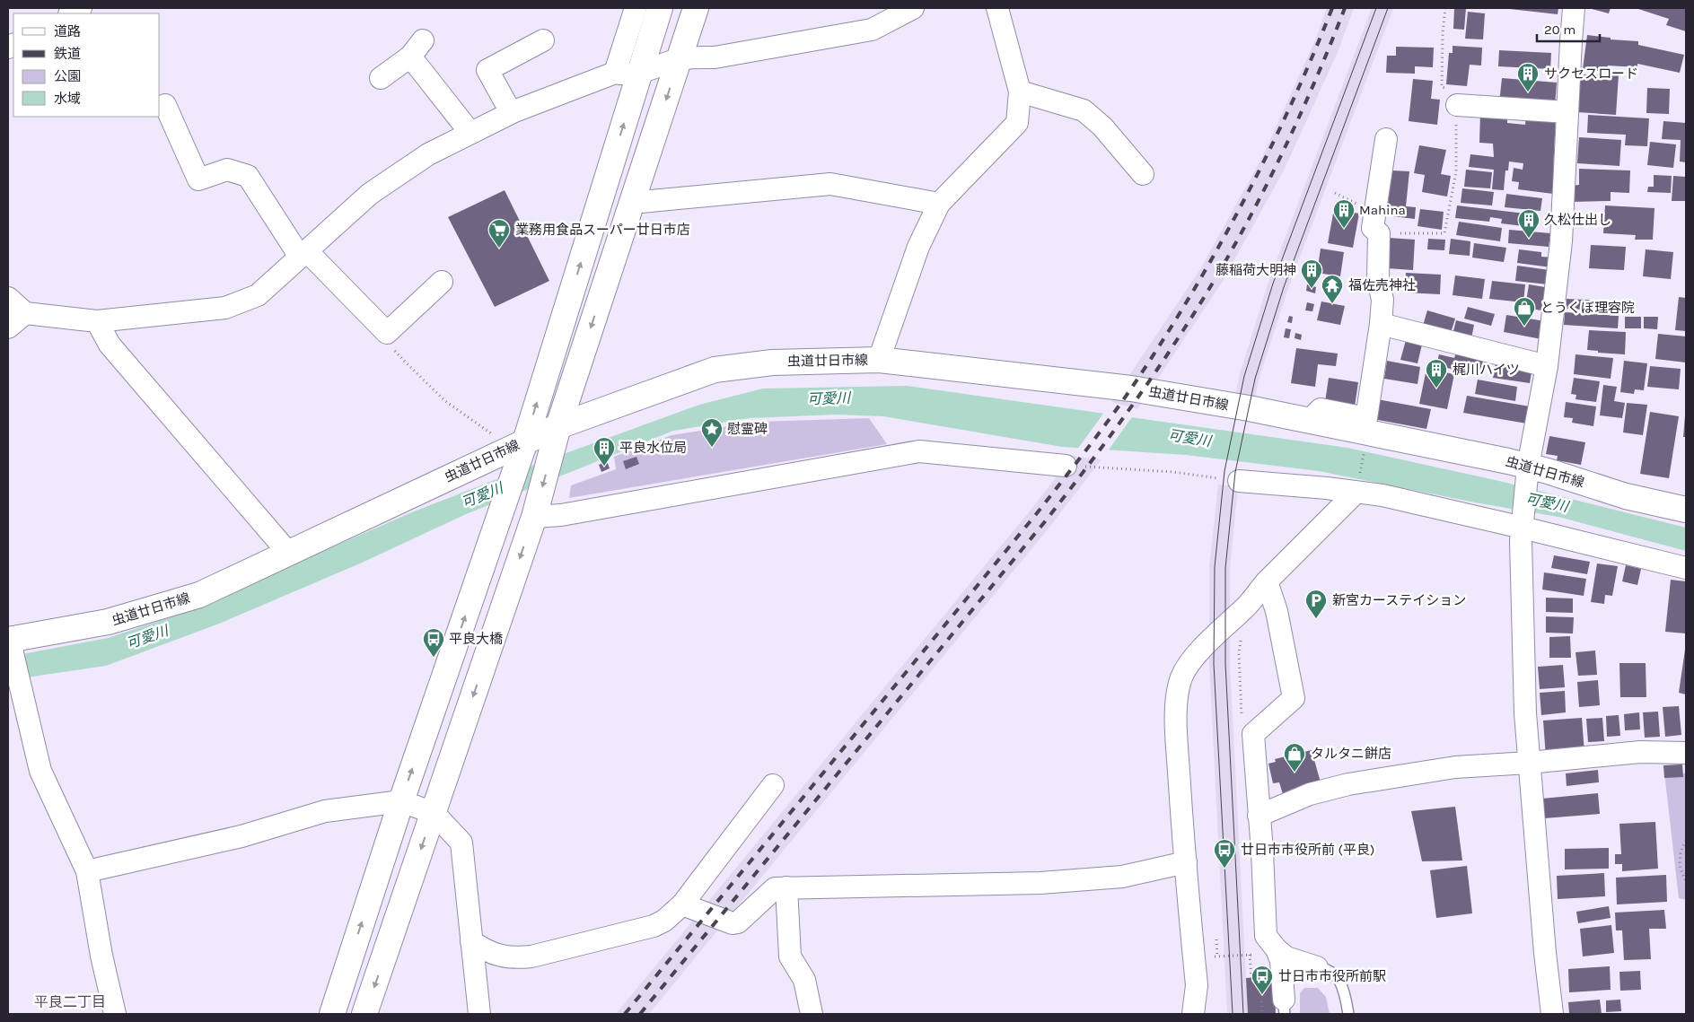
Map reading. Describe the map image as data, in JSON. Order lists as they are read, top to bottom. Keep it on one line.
{"streets":{"street":["虫道廿日市線"]},"districts":["平良二丁目"],"water":["可愛川"],"places":{"building":["サクセスロード","Mahina","久松仕出し","藤稲荷大明神","梶川ハイツ","平良水位局"],"supermarket":["業務用食品スーパー廿日市店"],"temple":["福佐売神社"],"shop":["とうくぼ理容院","タルタニ餅店"],"place":["慰霊碑"],"parking":["新宮カーステイション"],"bus stop":["平良大橋","廿日市市役所前 (平良)","廿日市市役所前駅"]},"legend":["道路","鉄道","公園","水域"],"scale_bar":"20 m"}
